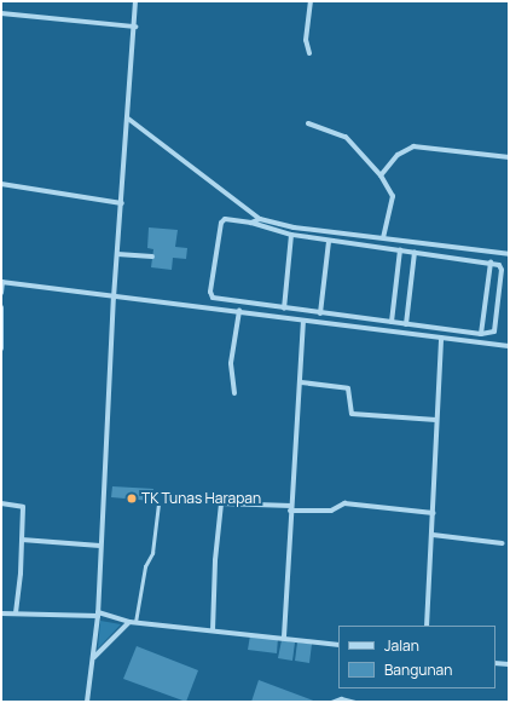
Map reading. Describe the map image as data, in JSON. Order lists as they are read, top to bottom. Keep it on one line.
{"places":["TK Tunas Harapan"],"legend":["Jalan","Bangunan"]}
